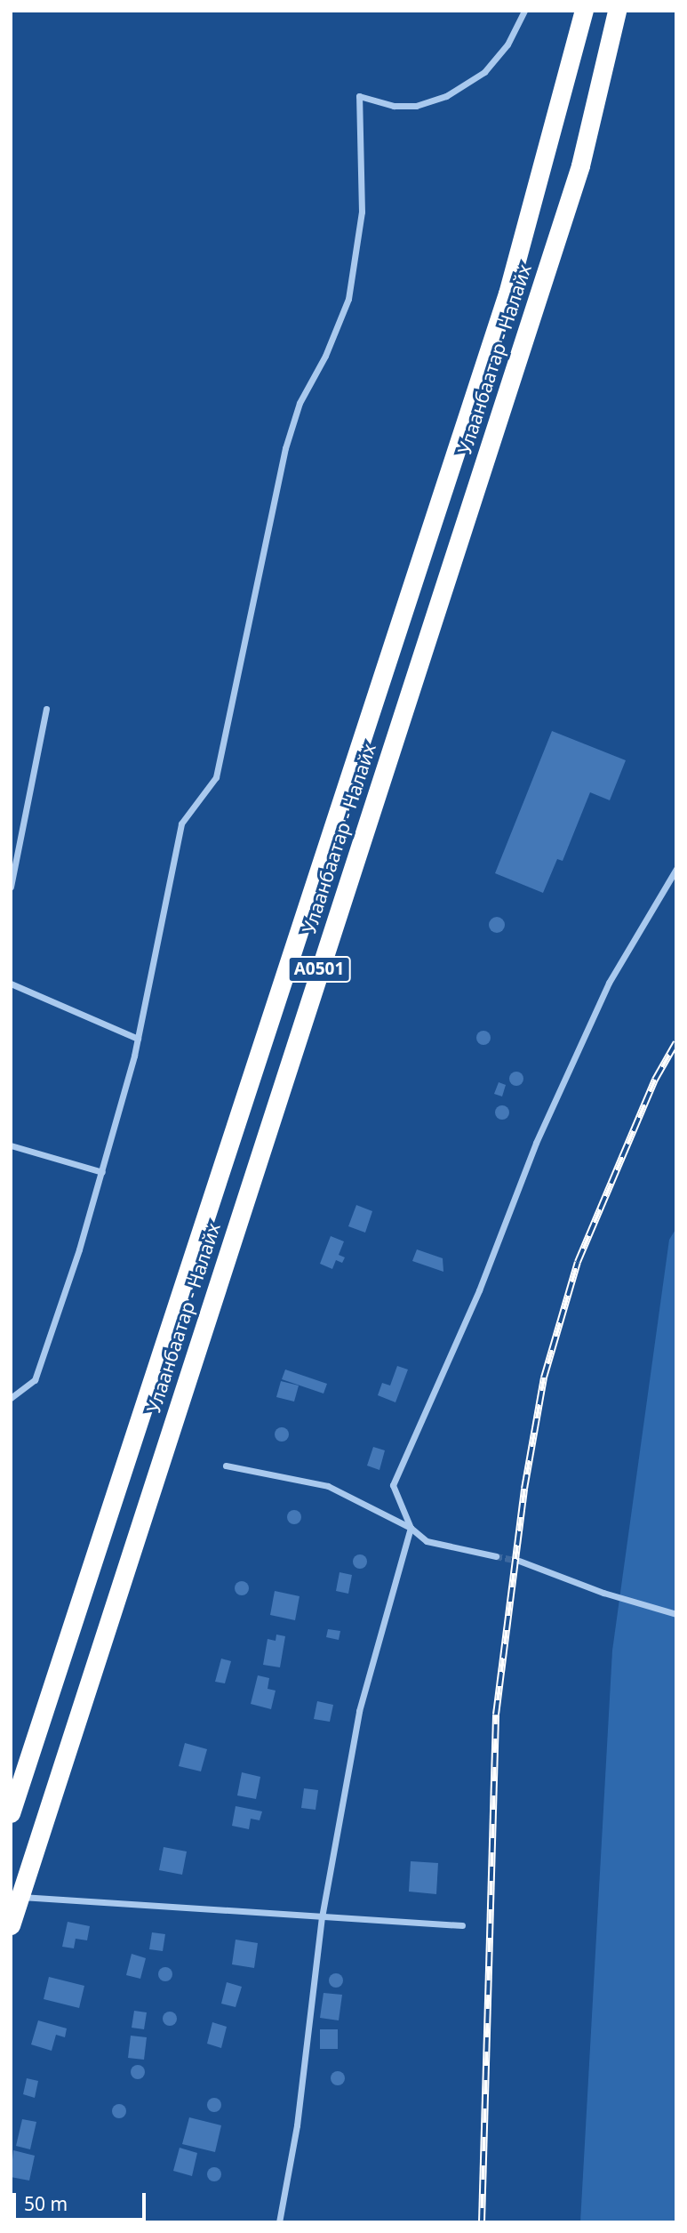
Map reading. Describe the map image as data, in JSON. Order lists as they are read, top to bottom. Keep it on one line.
{"streets":{"highway":["Улаанбаатар - Налайх","A0501"]},"scale_bar":"50 m"}
